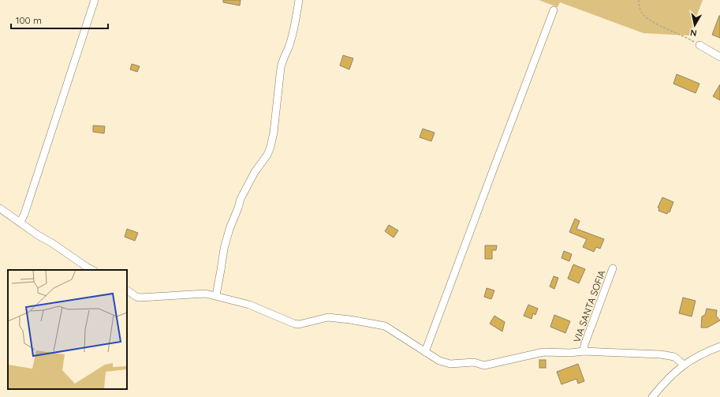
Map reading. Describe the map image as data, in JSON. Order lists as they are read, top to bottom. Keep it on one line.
{"streets":{"street":["VIA SANTA SOFIA"]},"scale_bar":"100 m","north":"bottom"}
